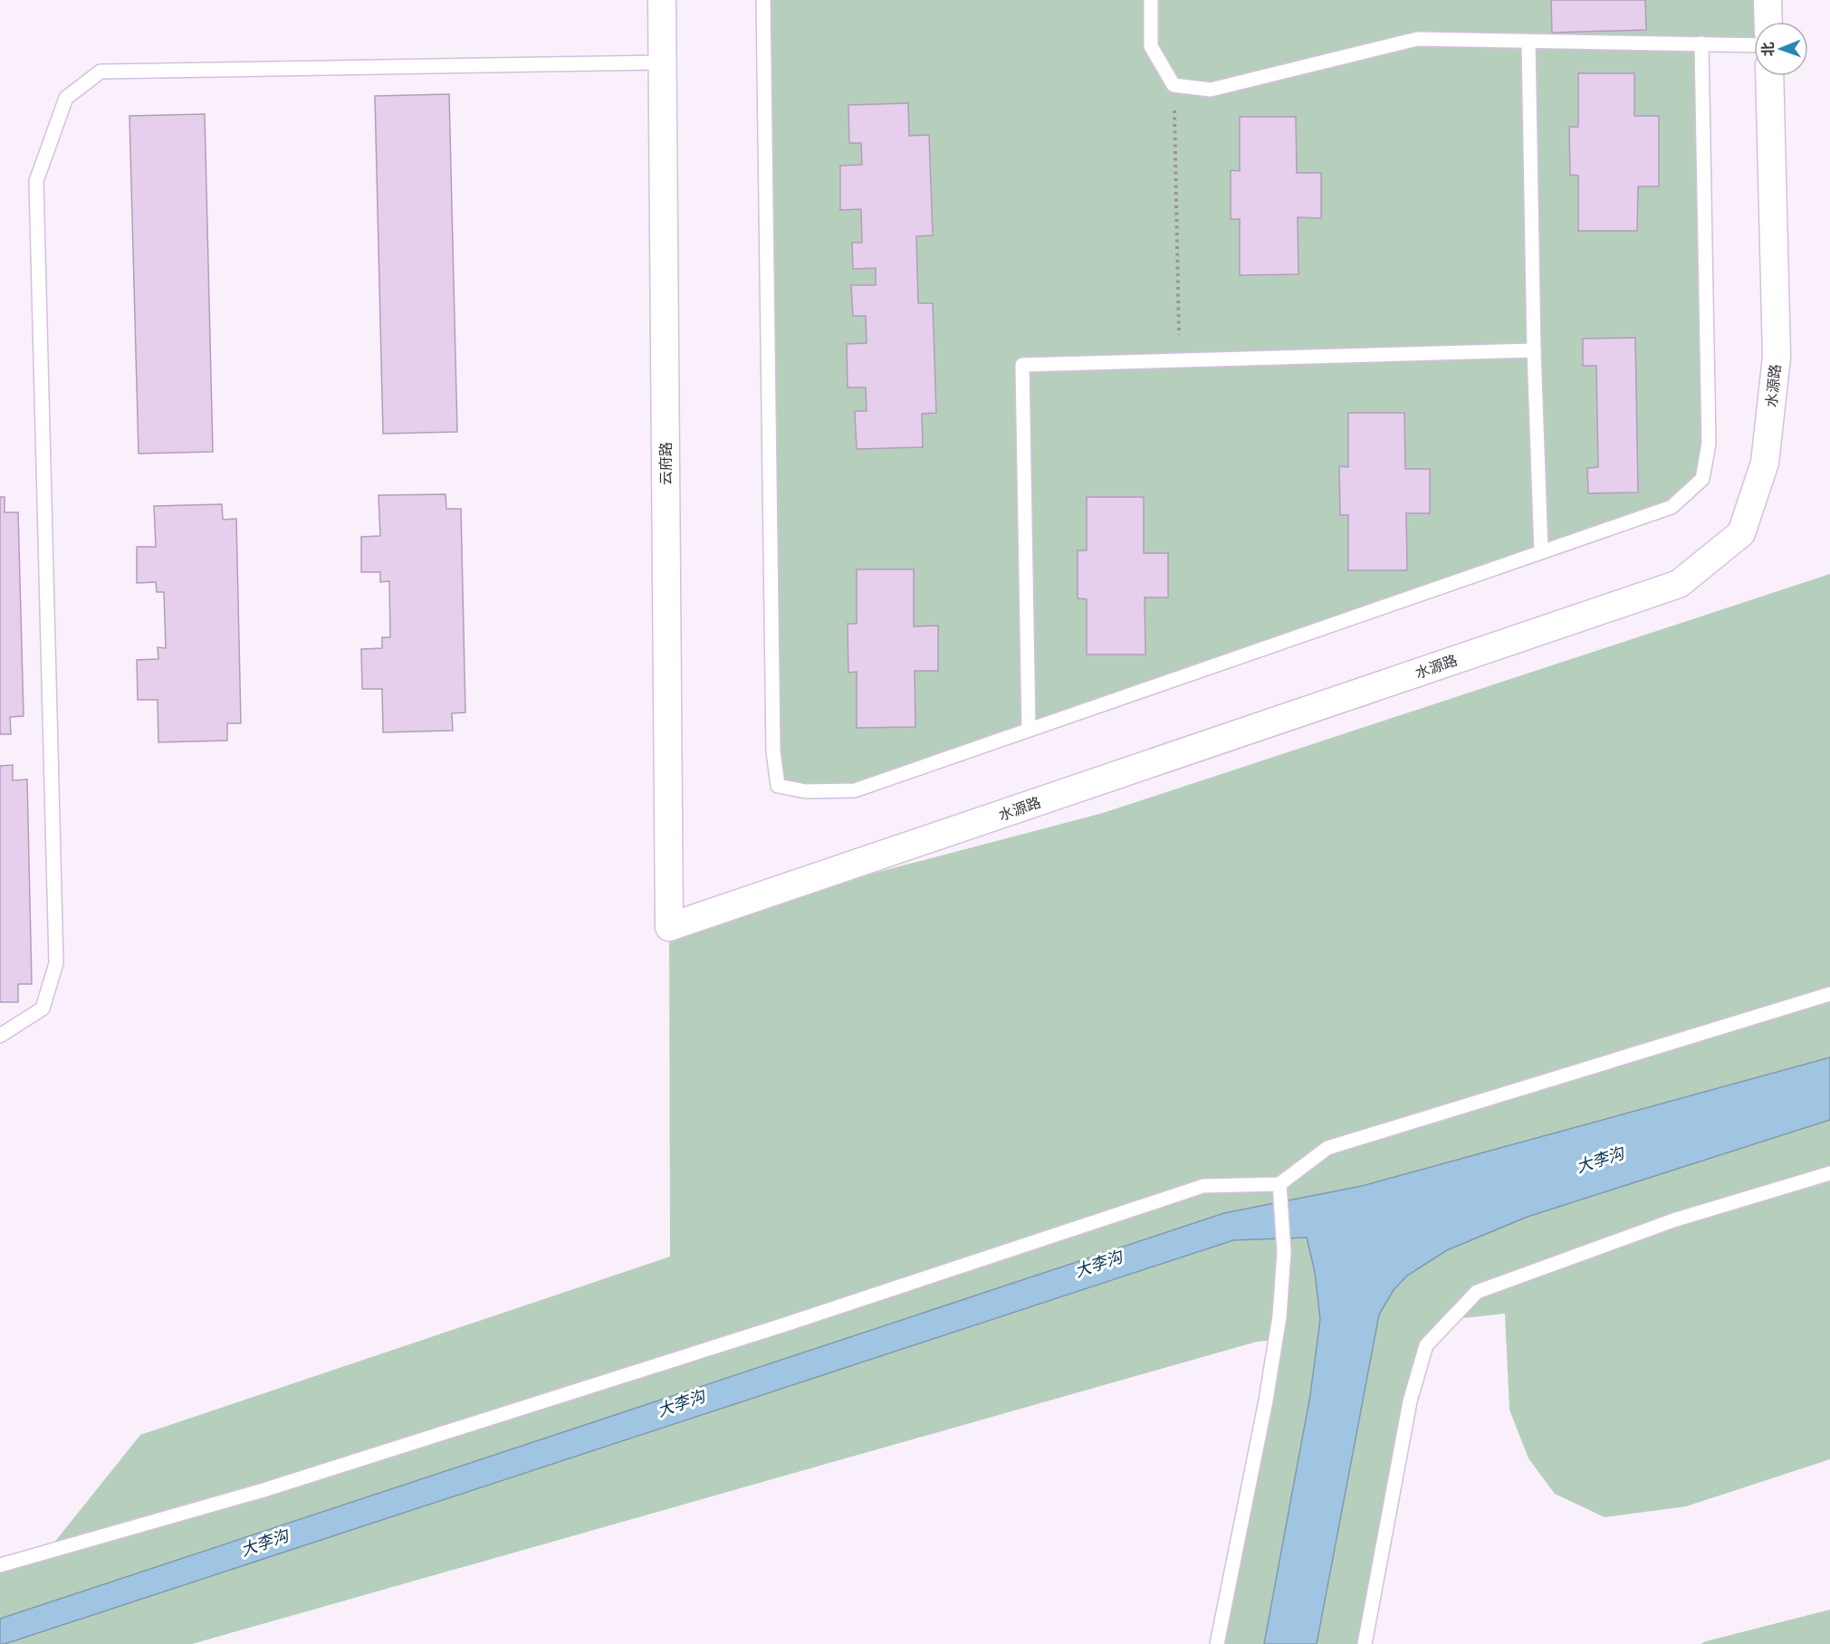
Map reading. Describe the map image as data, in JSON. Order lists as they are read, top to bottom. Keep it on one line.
{"streets":{"street":["水源路","云府路"]},"crossings":[["水源路","云府路"]],"water":["大李沟"],"north":"left"}
